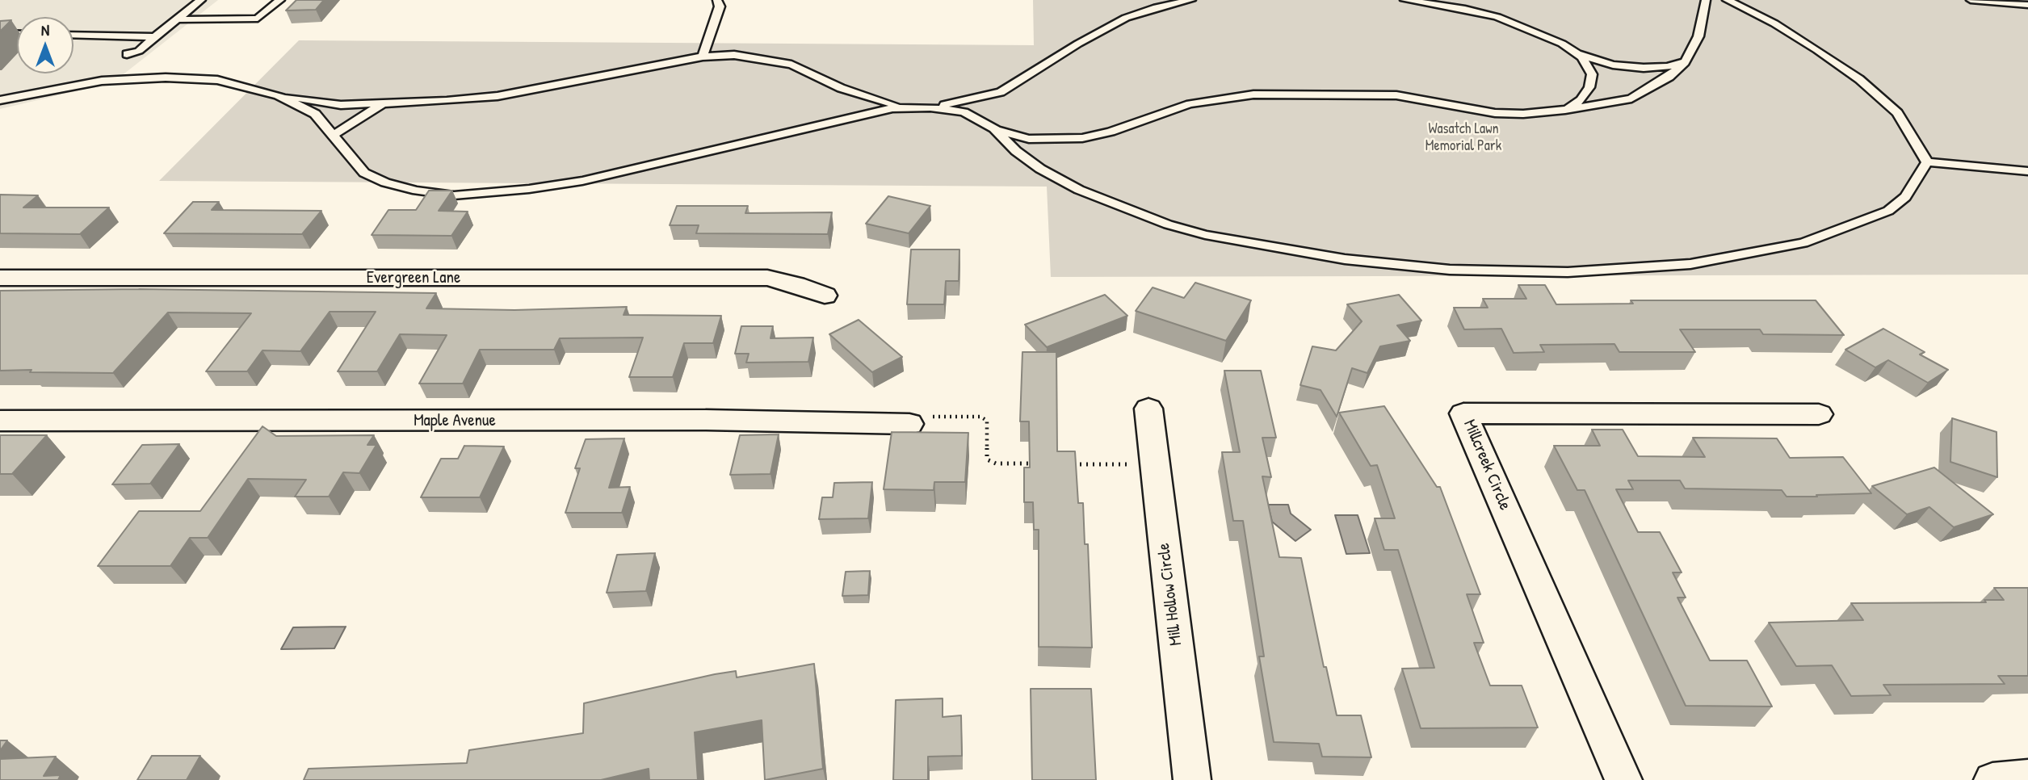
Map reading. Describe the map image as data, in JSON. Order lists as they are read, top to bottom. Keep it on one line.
{"streets":{"street":["Evergreen Lane","Maple Avenue","Millcreek Circle","Mill Hollow Circle"]},"parks":["Wasatch Lawn Memorial Park"],"north":"top"}
